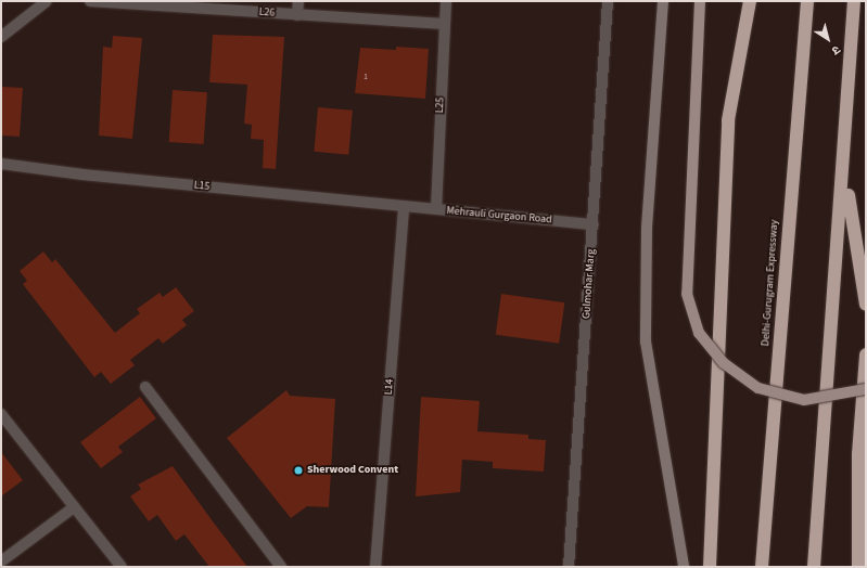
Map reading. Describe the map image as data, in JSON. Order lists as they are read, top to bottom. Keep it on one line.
{"streets":{"highway":["Delhi-Gurugram Expressway"],"street":["L26","L25","L15","Mehrauli Gurgaon Road","Gulmohar Marg","L14"]},"crossings":[["L26","L25"],["L25","Mehrauli Gurgaon Road"],["L15","Mehrauli Gurgaon Road"],["L15","L14"],["Mehrauli Gurgaon Road","Gulmohar Marg"],["Mehrauli Gurgaon Road","L14"]],"places":["Sherwood Convent"],"house_numbers":["1"],"north":"bottom right"}
